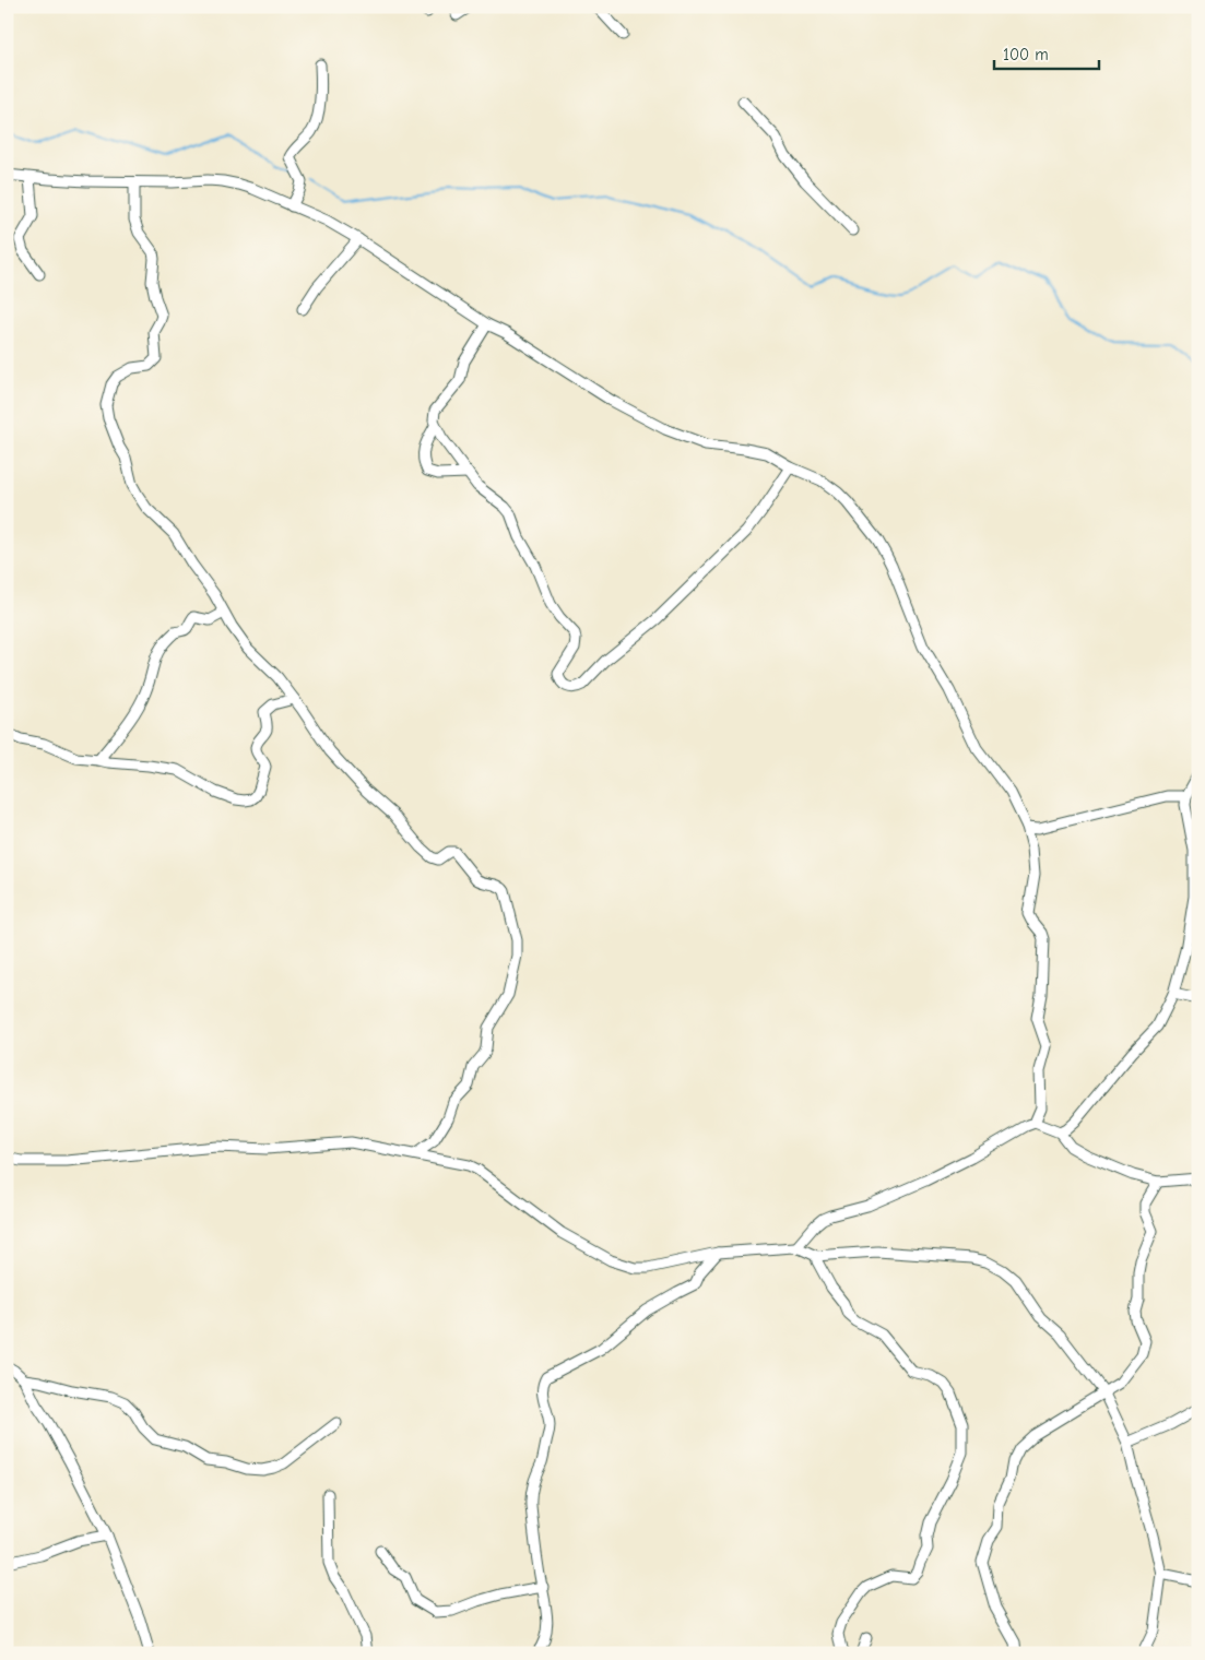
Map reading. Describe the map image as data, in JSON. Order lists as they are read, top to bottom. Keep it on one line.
{"scale_bar":"100 m"}
